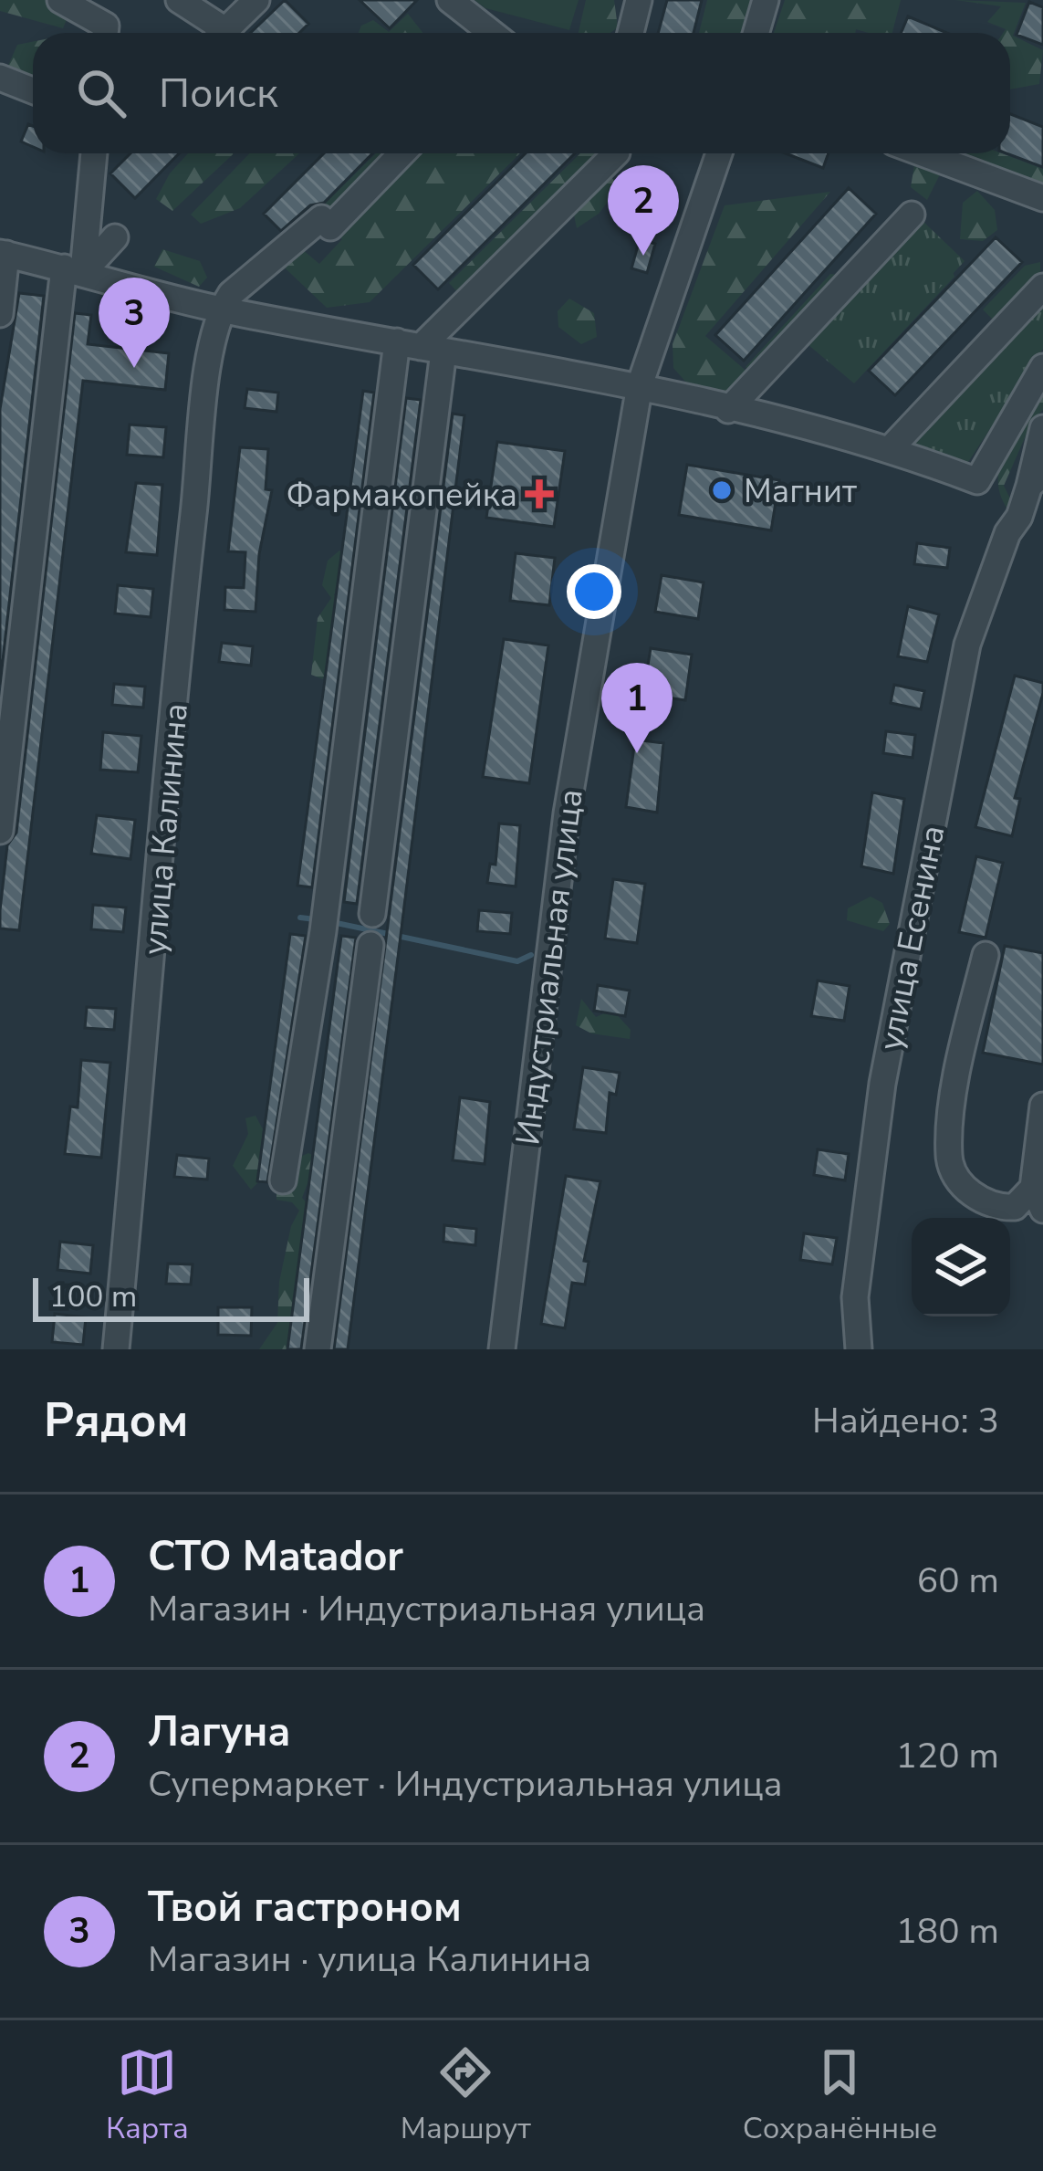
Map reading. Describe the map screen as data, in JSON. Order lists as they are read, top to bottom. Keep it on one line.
{"streets":{"street":["улица Калинина","улица Есенина","Индустриальная улица"]},"places":{"other":["Магнит"],"health":["Фармакопейка"]},"scale_bar":"100 m","page":{"search":"Поиск","pins":["2","3","1"],"scale":"100 m","heading":["Рядом","Найдено: 3"],"list":[{"mark":"1","name":"СТО Matador","note":"Магазин · Индустриальная улица","value":"60 m"},{"mark":"2","name":"Лагуна","note":"Супермаркет · Индустриальная улица","value":"120 m"},{"mark":"3","name":"Твой гастроном","note":"Магазин · улица Калинина","value":"180 m"}],"nav":["Карта","Маршрут","Сохранённые"]}}
